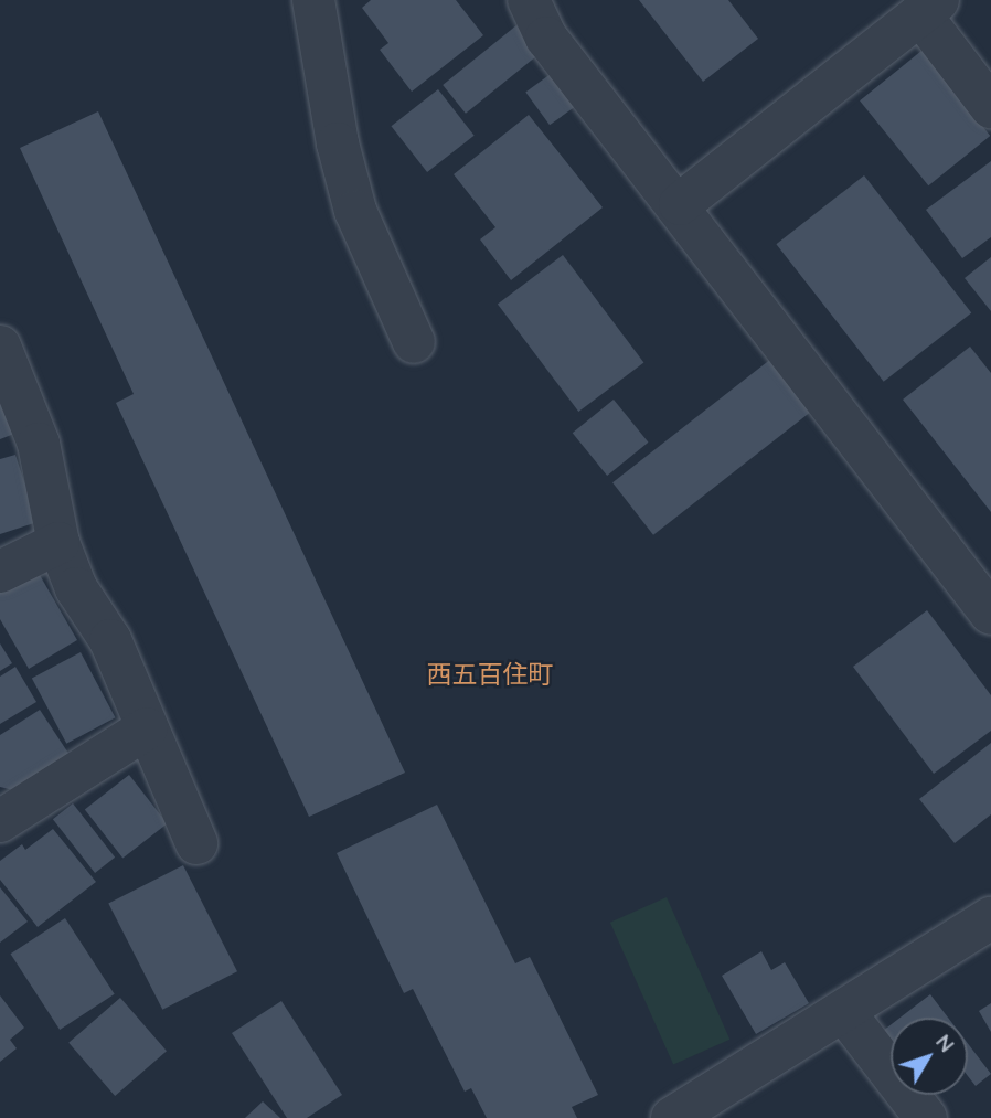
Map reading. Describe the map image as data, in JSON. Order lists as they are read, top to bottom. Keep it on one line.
{"districts":["西五百住町"],"north":"top right"}
